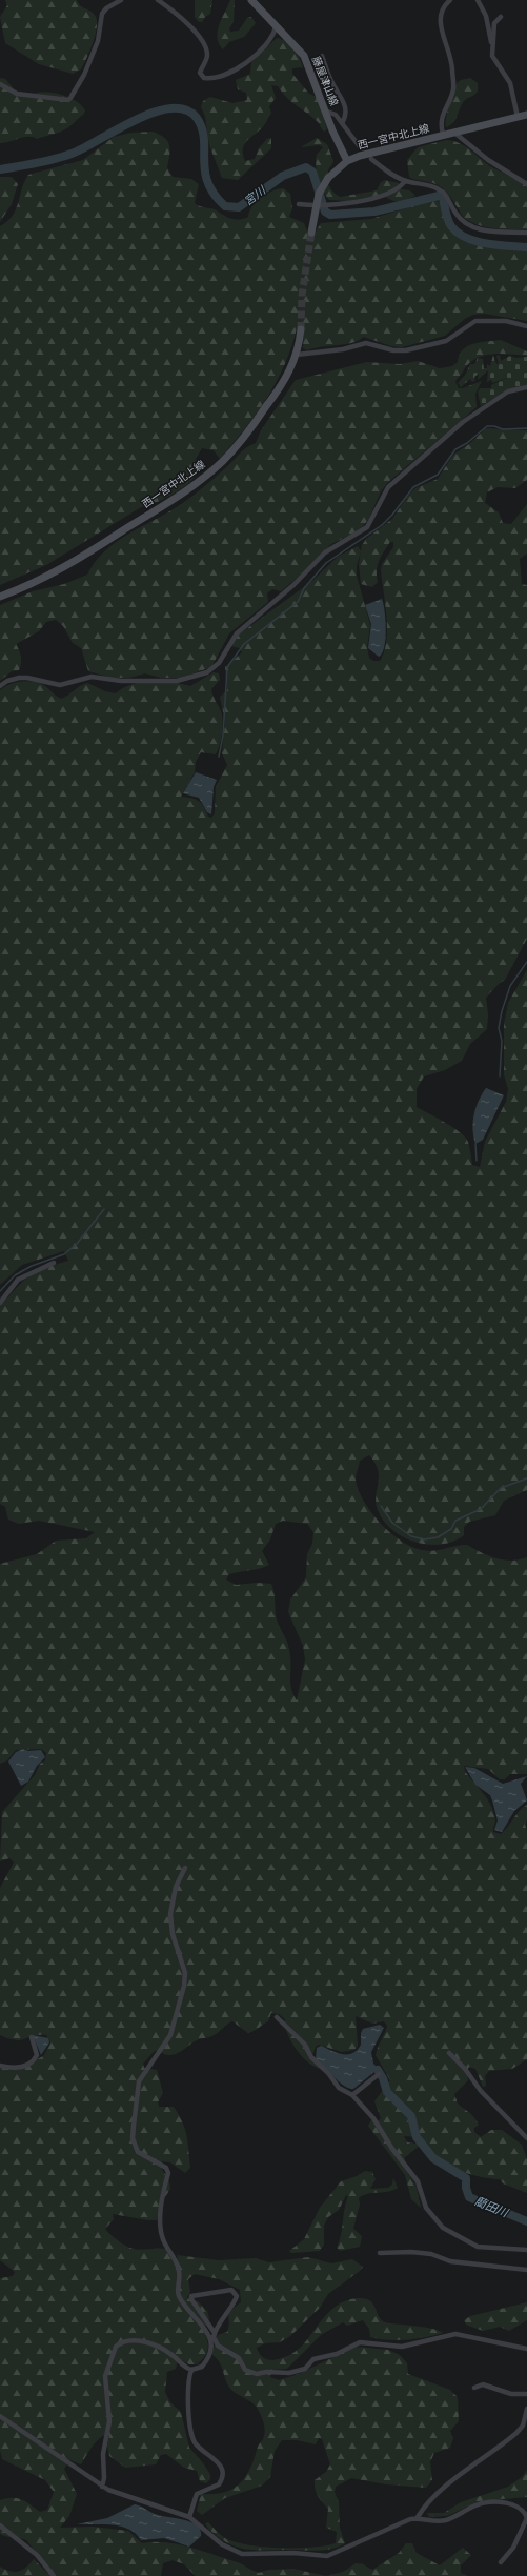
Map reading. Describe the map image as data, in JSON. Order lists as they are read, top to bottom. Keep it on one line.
{"streets":{"main road":["藤屋津山線","西一宮中北上線"]},"crossings":[["藤屋津山線","西一宮中北上線"]],"water":["宮川","藺田川"]}
